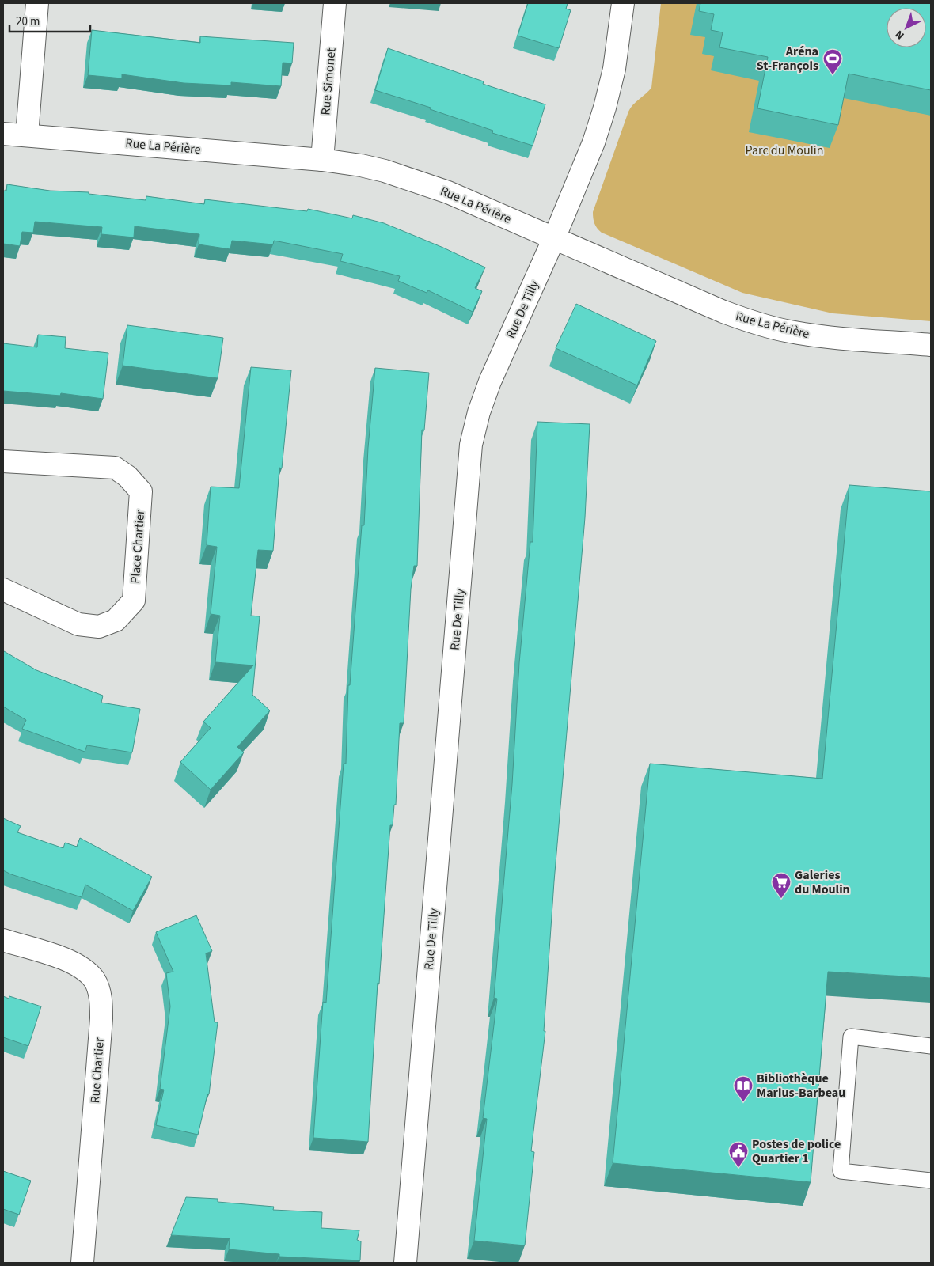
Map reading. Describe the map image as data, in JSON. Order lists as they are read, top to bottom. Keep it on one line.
{"streets":{"street":["Rue Simonet","Rue La Périère","Rue De Tilly","Place Chartier","Rue Chartier"]},"crossings":[["Rue Simonet","Rue La Périère"],["Rue La Périère","Rue De Tilly"]],"parks":["Parc du Moulin"],"places":{"sports":["Aréna St-François"],"supermarket":["Galeries du Moulin"],"library":["Bibliothèque Marius-Barbeau"],"public building":["Postes de police Quartier 1"]},"scale_bar":"20 m","north":"bottom left"}
